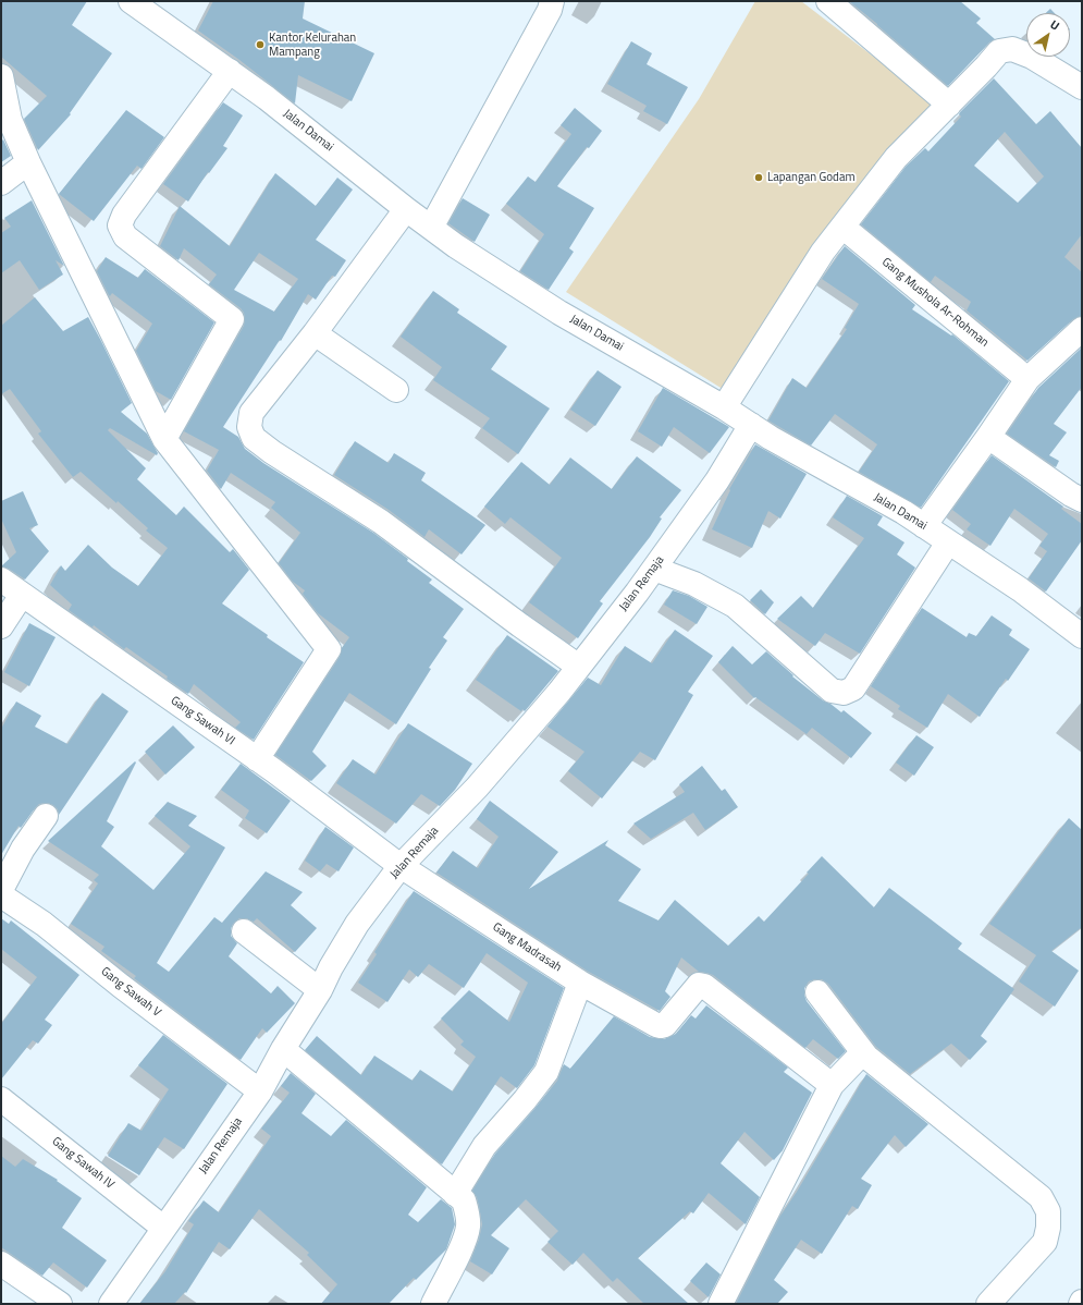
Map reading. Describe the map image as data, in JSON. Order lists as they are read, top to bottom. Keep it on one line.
{"streets":{"street":["Jalan Damai","Gang Mushola Ar-Rohman","Jalan Remaja","Gang Sawah VI","Gang Madrasah","Gang Sawah V","Gang Sawah IV"]},"crossings":[["Jalan Damai","Jalan Remaja"],["Jalan Remaja","Gang Sawah VI"],["Jalan Remaja","Gang Madrasah"],["Jalan Remaja","Gang Sawah V"],["Jalan Remaja","Gang Sawah IV"],["Gang Sawah VI","Gang Madrasah"]],"places":["Kantor Kelurahan Mampang","Lapangan Godam"],"north":"top right"}
